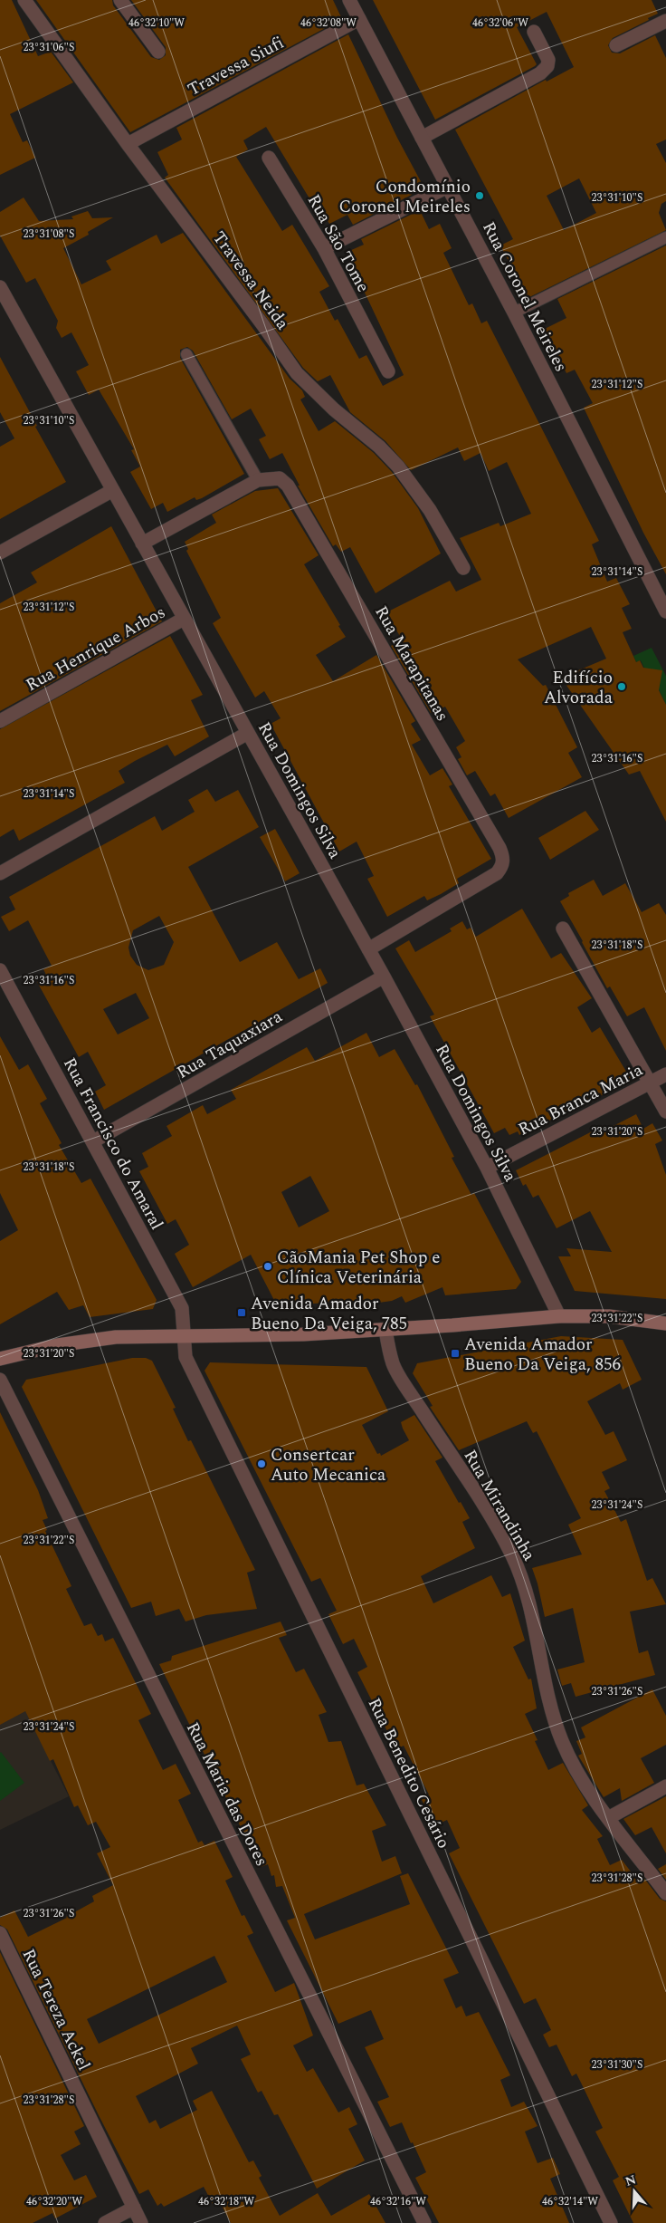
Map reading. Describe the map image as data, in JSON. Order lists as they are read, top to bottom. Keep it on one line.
{"streets":{"street":["Travessa Siufi","Rua São Tome","Travessa Neida","Rua Coronel Meireles","Rua Henrique Arbos","Rua Marapitanas","Rua Domingos Silva","Rua Taquaxiara","Rua Branca Maria","Rua Francisco do Amaral","Rua Mirandinha","Rua Benedito Cesário","Rua Maria das Dores","Rua Tereza Ackel"]},"crossings":[["Travessa Siufi","Travessa Neida"],["Travessa Siufi","Rua Coronel Meireles"],["Rua Henrique Arbos","Rua Domingos Silva"],["Rua Marapitanas","Rua Domingos Silva"],["Rua Domingos Silva","Rua Taquaxiara"],["Rua Domingos Silva","Rua Branca Maria"],["Rua Taquaxiara","Rua Francisco do Amaral"],["Rua Francisco do Amaral","Rua Benedito Cesário"]],"places":{"other":["Condomínio Coronel Meireles","Edifício Alvorada","CãoMania Pet Shop e Clínica Veterinária","Consertcar Auto Mecanica"],"transit":["Avenida Amador Bueno Da Veiga, 785","Avenida Amador Bueno Da Veiga, 856"]},"north":"top","coordinates":["46°32'10\"W","46°32'08\"W","46°32'06\"W","23°31'06\"S","23°31'10\"S","23°31'08\"S","23°31'12\"S","23°31'14\"S","23°31'16\"S","23°31'18\"S","23°31'20\"S","23°31'22\"S","23°31'24\"S","23°31'26\"S","23°31'28\"S","23°31'30\"S","46°32'20\"W","46°32'18\"W","46°32'16\"W","46°32'14\"W"]}
